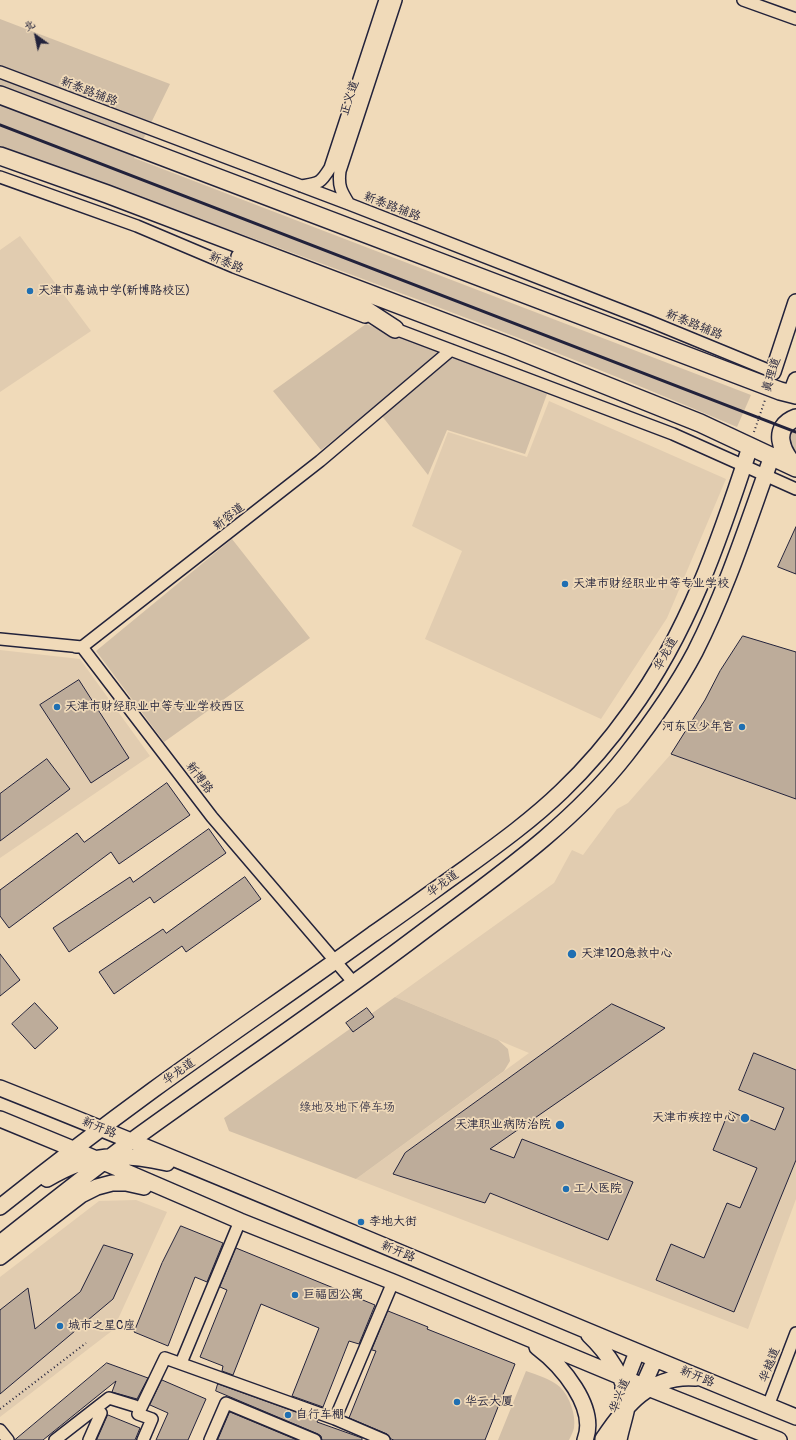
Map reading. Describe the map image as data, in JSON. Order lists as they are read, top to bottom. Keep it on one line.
{"streets":{"main road":["真理道","华龙道","新开路","华兴道"],"street":["新泰路辅路","正义道","新泰路","新容道","新博路","华越道"]},"crossings":[["新泰路辅路","正义道"],["新泰路辅路","真理道"],["新泰路","新容道"],["新泰路","华龙道"],["真理道","华龙道"],["新容道","新博路"],["华龙道","新博路"],["华龙道","新开路"],["新开路","华越道"],["新开路","华兴道"]],"parks":["绿地及地下停车场"],"places":["天津市嘉诚中学(新博路校区)","天津市财经职业中等专业学校","天津市财经职业中等专业学校西区","河东区少年宫","天津120急救中心","天津市疾控中心","天津职业病防治院","工人医院","李地大街","巨福园公寓","城市之星C座","华云大厦","自行车棚"],"north":"top left"}
